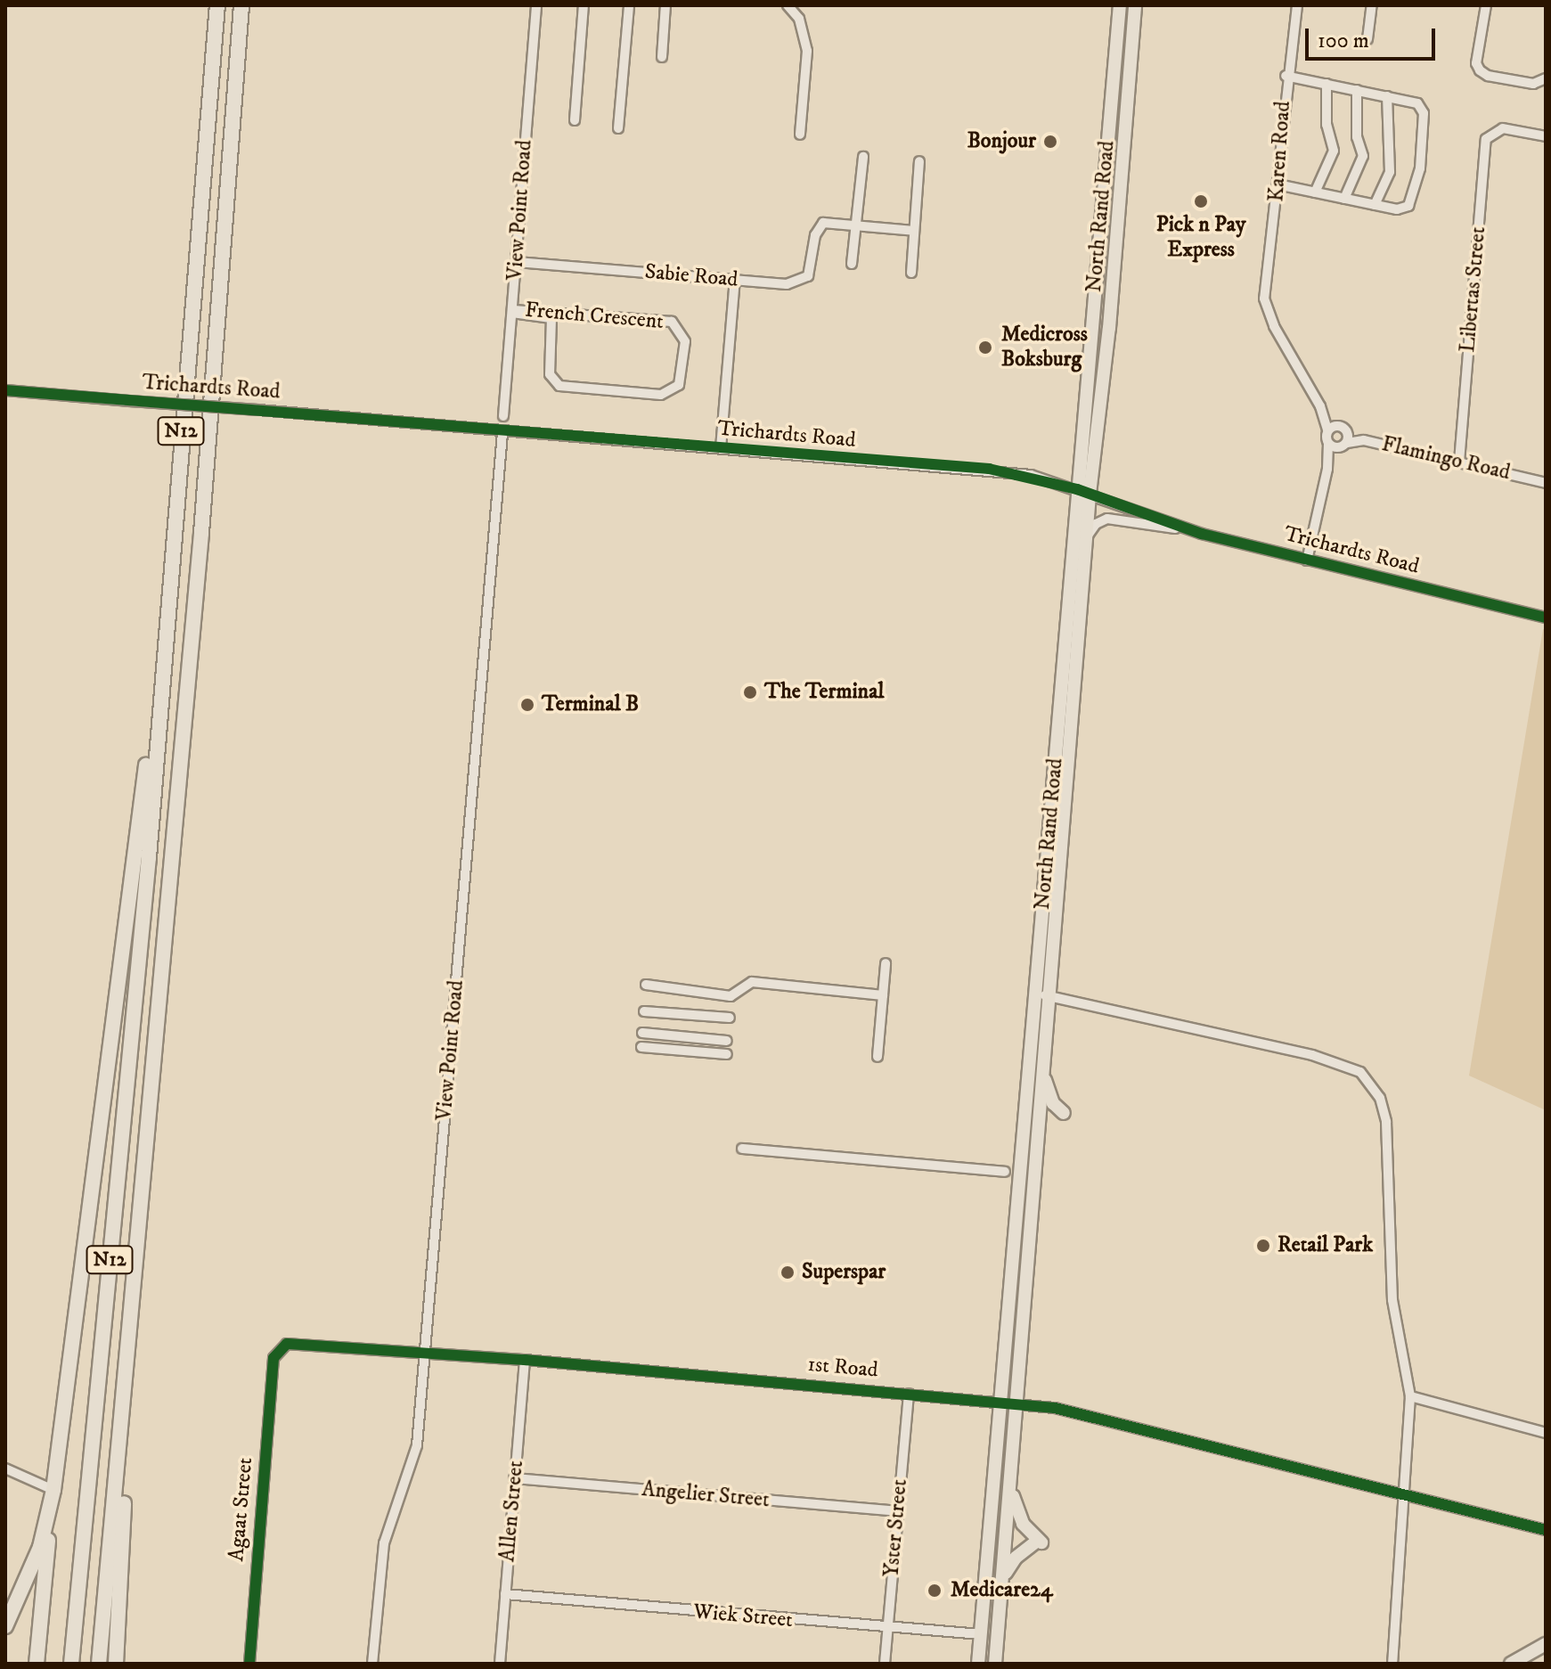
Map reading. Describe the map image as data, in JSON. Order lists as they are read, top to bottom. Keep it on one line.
{"streets":{"highway":["N12"],"main road":["North Rand Road"],"street":["Karen Road","View Point Road","Sabie Road","Libertas Street","French Crescent","Trichardts Road","Flamingo Road","1st Road","Angelier Street","Agaat Street","Allen Street","Yster Street","Wiek Street"]},"crossings":[["View Point Road","Sabie Road"],["View Point Road","French Crescent"],["View Point Road","Trichardts Road"],["View Point Road","1st Road"],["North Rand Road","Trichardts Road"],["North Rand Road","1st Road"],["North Rand Road","Wiek Street"],["Libertas Street","Flamingo Road"],["1st Road","Agaat Street"],["1st Road","Allen Street"],["1st Road","Yster Street"],["Angelier Street","Allen Street"],["Angelier Street","Yster Street"],["Allen Street","Wiek Street"],["Yster Street","Wiek Street"]],"places":["Bonjour","Pick n Pay Express","Medicross Boksburg","The Terminal","Terminal B","Retail Park","Superspar","Medicare24"],"scale_bar":"100 m"}
